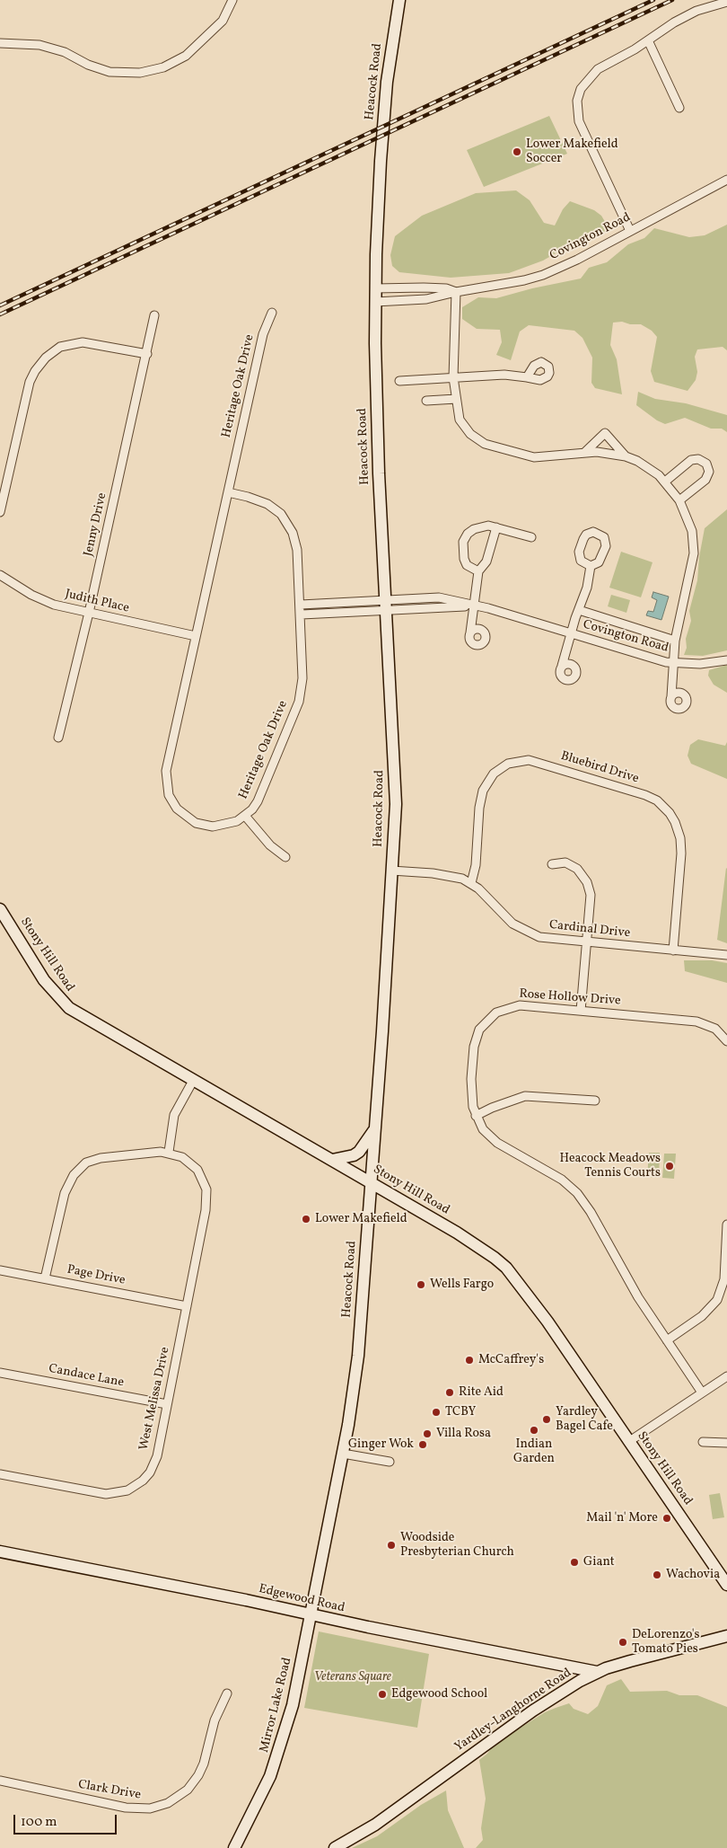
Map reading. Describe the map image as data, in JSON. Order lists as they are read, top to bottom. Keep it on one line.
{"streets":{"main road":["Heacock Road","Stony Hill Road","Edgewood Road","Mirror Lake Road","Yardley-Langhorne Road"],"street":["Covington Road","Heritage Oak Drive","Jenny Drive","Judith Place","Bluebird Drive","Cardinal Drive","Rose Hollow Drive","Page Drive","Candace Lane","West Melissa Drive","Clark Drive"]},"crossings":[["Heacock Road","Covington Road"],["Heacock Road","Cardinal Drive"],["Heacock Road","Stony Hill Road"],["Heacock Road","Edgewood Road"],["Heacock Road","Mirror Lake Road"],["Heritage Oak Drive","Judith Place"],["Jenny Drive","Judith Place"],["Bluebird Drive","Cardinal Drive"],["Page Drive","West Melissa Drive"],["Candace Lane","West Melissa Drive"],["Edgewood Road","Mirror Lake Road"],["Edgewood Road","Yardley-Langhorne Road"]],"parks":["Veterans Square"],"places":["Lower Makefield Soccer","Heacock Meadows Tennis Courts","Lower Makefield","Wells Fargo","McCaffrey's","Rite Aid","TCBY","Yardley Bagel Cafe","Indian Garden","Villa Rosa","Ginger Wok","Mail 'n' More","Woodside Presbyterian Church","Giant","Wachovia","DeLorenzo's Tomato Pies","Edgewood School"],"scale_bar":"100 m"}
